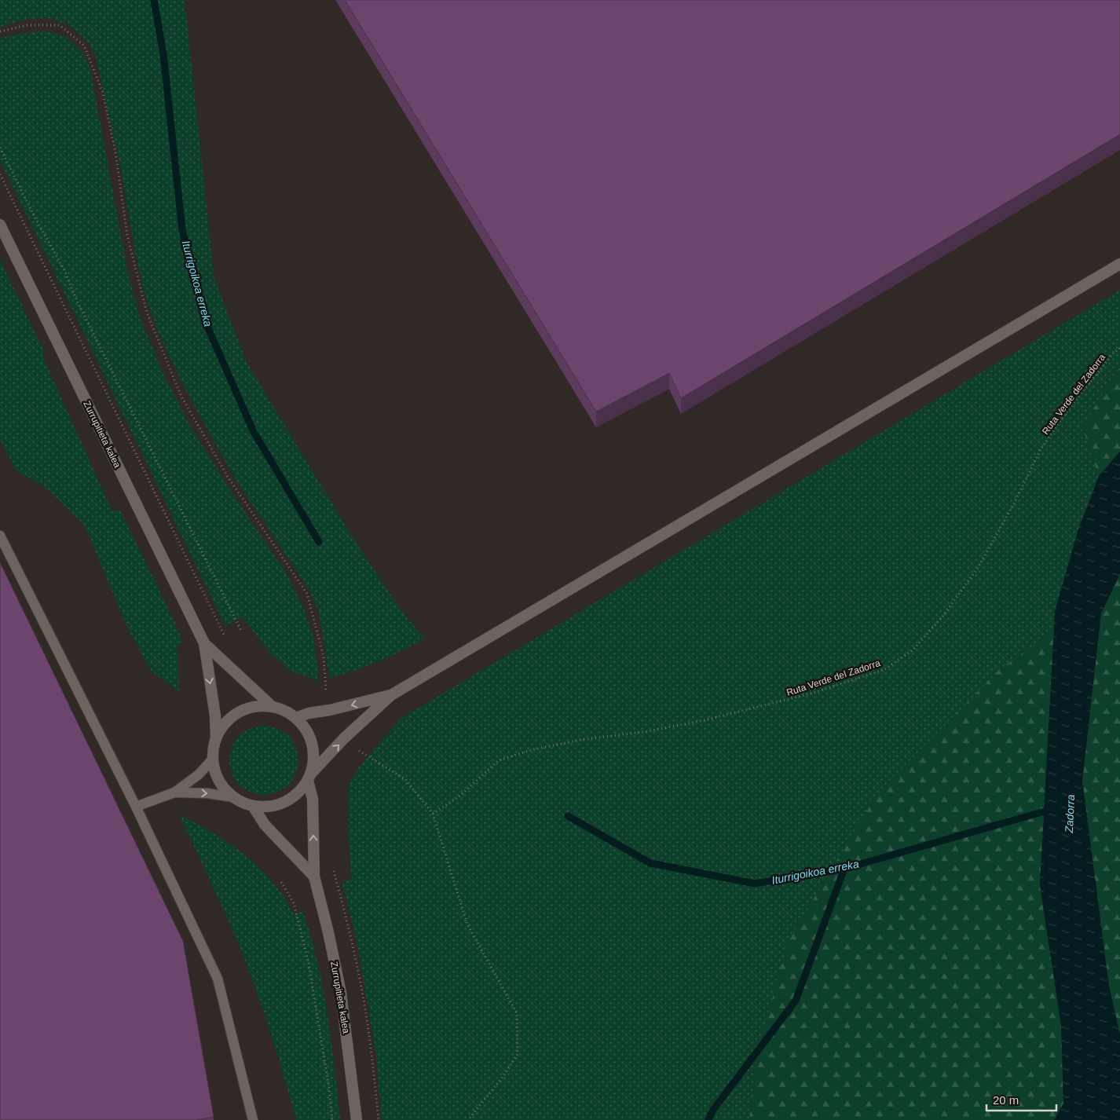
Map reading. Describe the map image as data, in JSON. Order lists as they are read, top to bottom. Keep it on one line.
{"streets":{"street":["Zurrupitieta kalea"],"path":["Ruta Verde del Zadorra"]},"water":["Iturrigoikoa erreka","Zadorra"],"scale_bar":"20 m"}
